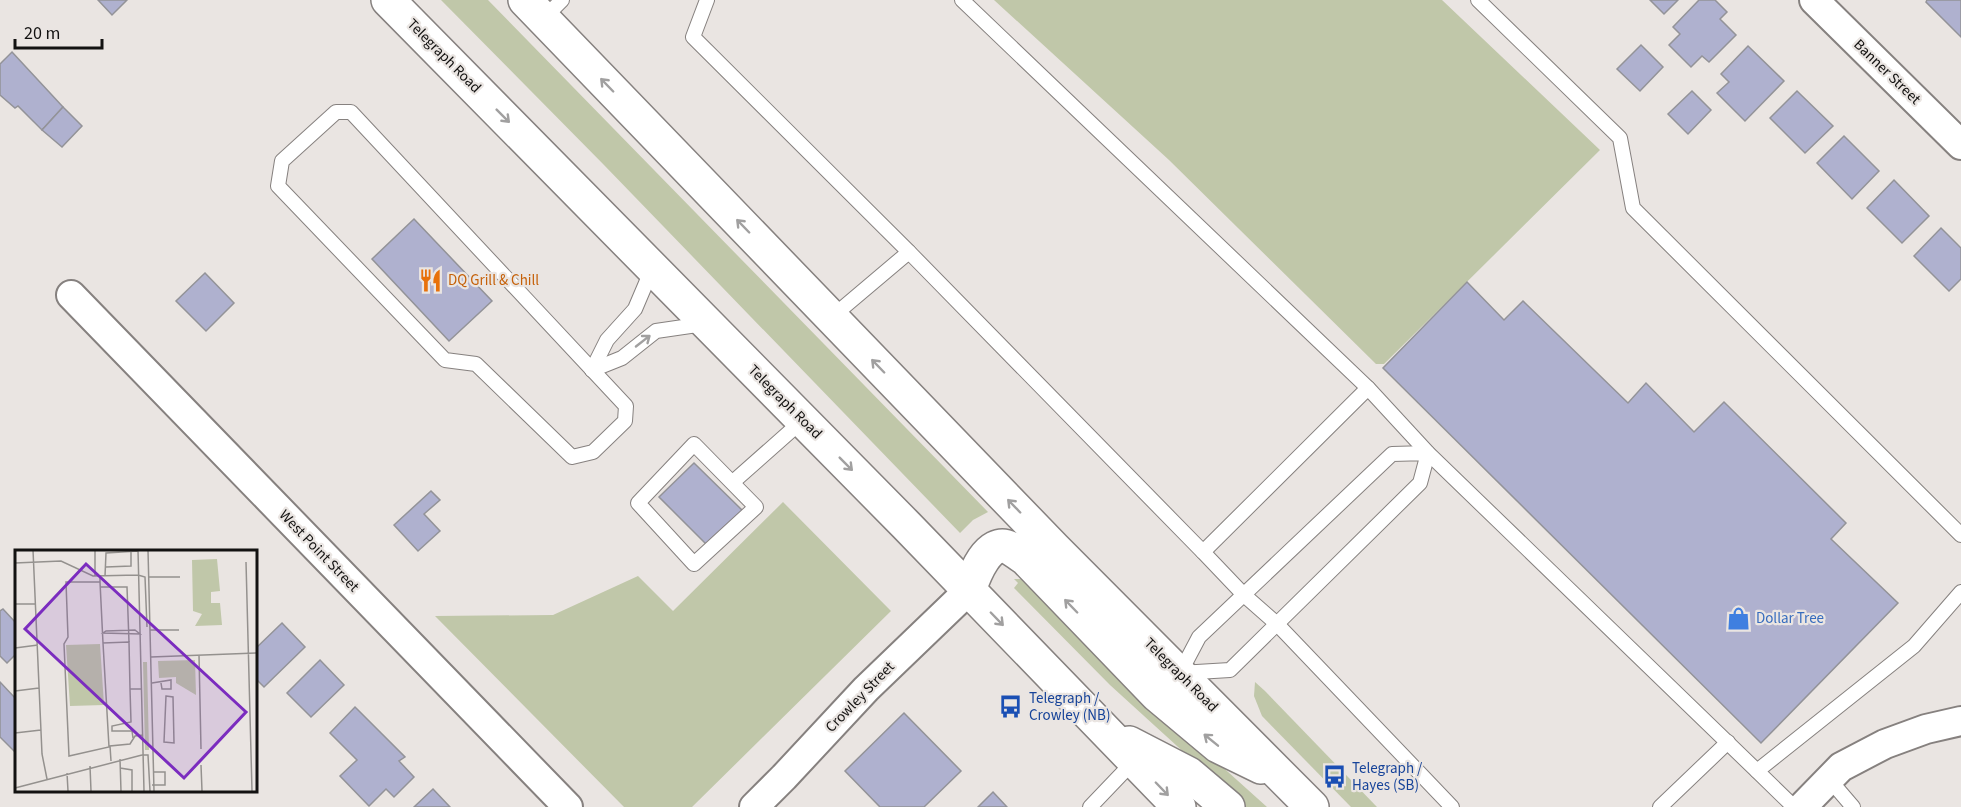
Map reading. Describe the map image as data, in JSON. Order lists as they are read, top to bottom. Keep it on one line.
{"streets":{"main road":["Telegraph Road"],"street":["Banner Street","West Point Street","Crowley Street"]},"crossings":[["Telegraph Road","Crowley Street"]],"places":{"restaurant":["DQ Grill & Chill"],"shop":["Dollar Tree"],"bus stop":["Telegraph / Crowley (NB)","Telegraph / Hayes (SB)"]},"scale_bar":"20 m"}
